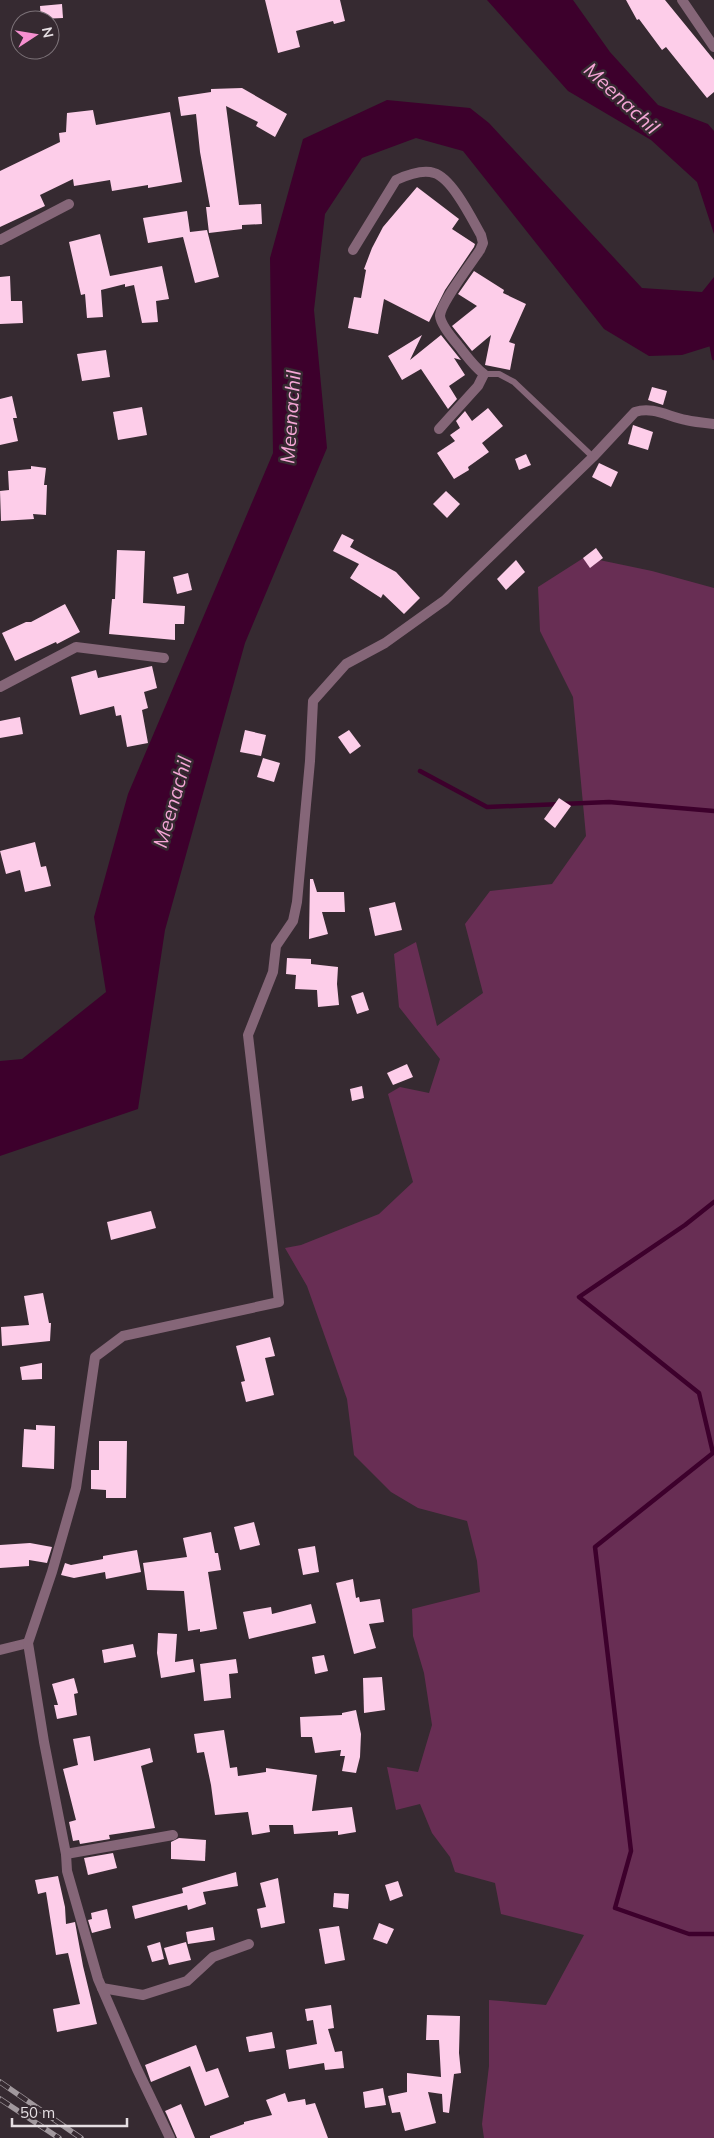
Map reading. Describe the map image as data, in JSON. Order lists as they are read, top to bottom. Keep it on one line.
{"water":["Meenachil"],"scale_bar":"50 m","north":"right"}
